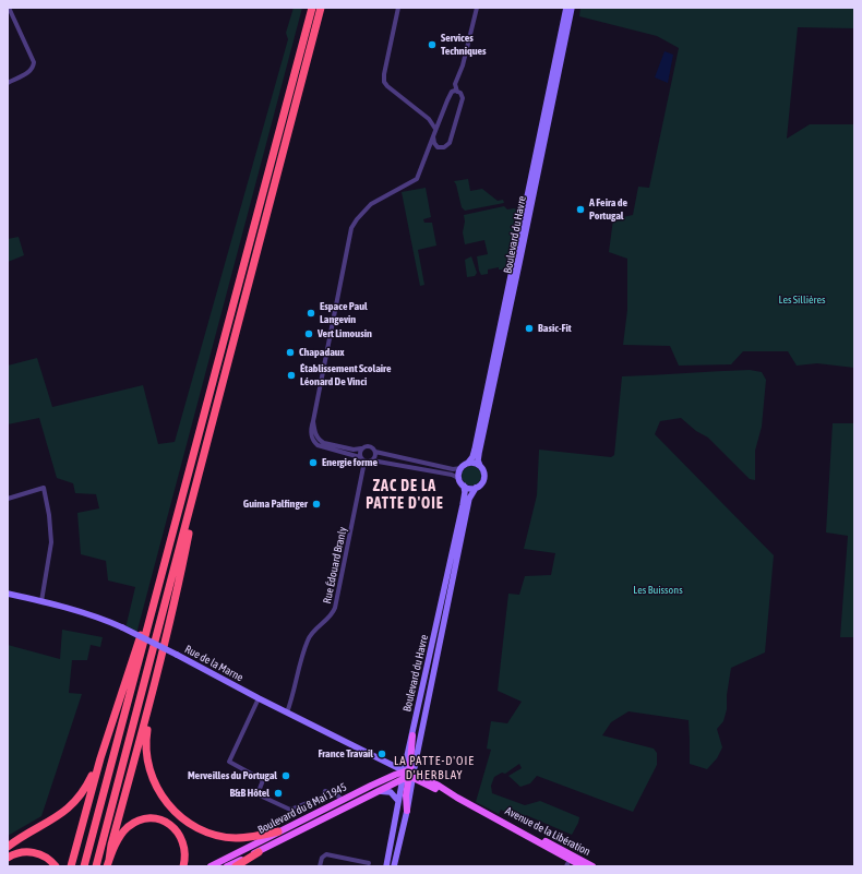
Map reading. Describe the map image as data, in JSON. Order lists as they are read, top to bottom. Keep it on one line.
{"streets":{"main road":["Boulevard du Havre","Rue de la Marne","Boulevard du 8 Mai 1945","Avenue de la Libération"],"street":["Rue Édouard Branly"]},"crossings":[["Boulevard du Havre","Rue de la Marne"],["Boulevard du Havre","Boulevard du 8 Mai 1945"],["Boulevard du Havre","Avenue de la Libération"],["Rue Édouard Branly","Rue de la Marne"],["Rue de la Marne","Boulevard du 8 Mai 1945"],["Rue de la Marne","Avenue de la Libération"],["Boulevard du 8 Mai 1945","Avenue de la Libération"]],"districts":["ZAC DE LA PATTE D'OIE","LA PATTE-D'OIE D'HERBLAY"],"parks":["Les Sillières","Les Buissons"],"places":["Services Techniques","A Feira de Portugal","Espace Paul Langevin","Basic-Fit","Vert Limousin","Chapadaux","Établissement Scolaire Léonard De Vinci","Energie forme","Guima Palfinger","France Travail","Merveilles du Portugal","B&B Hôtel"]}
